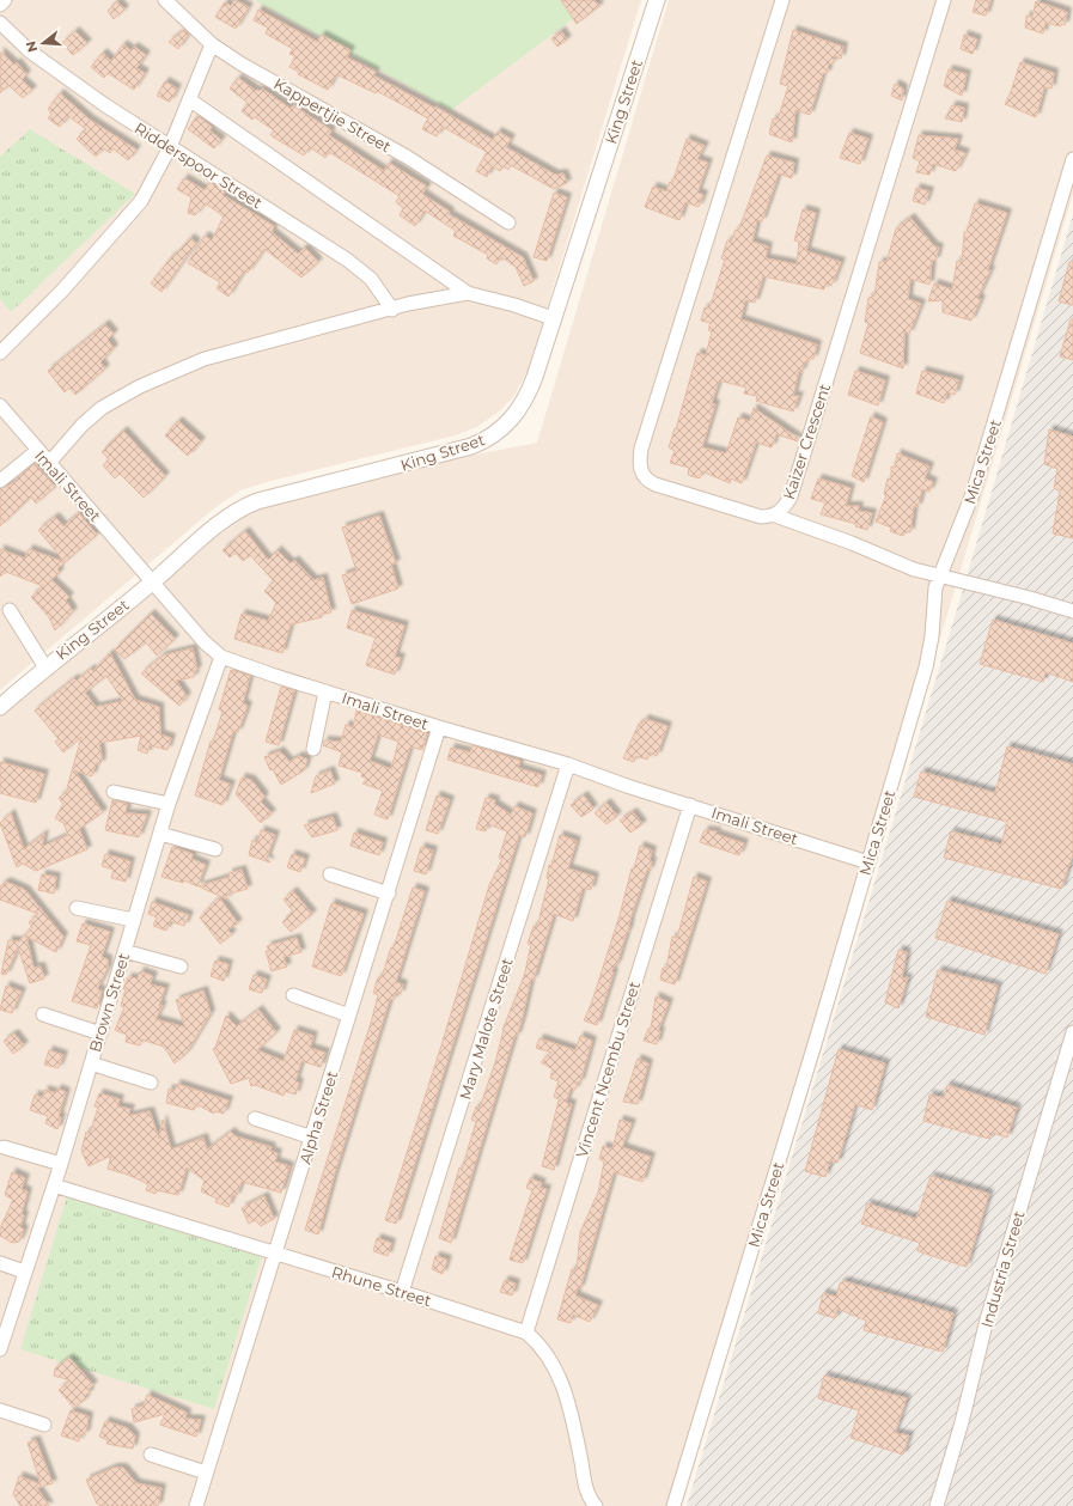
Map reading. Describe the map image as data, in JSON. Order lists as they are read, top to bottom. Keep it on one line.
{"streets":{"street":["King Street","Kappertjie Street","Ridderspoor Street","Kaizer Crescent","Mica Street","Imali Street","Brown Street","Mary Malote Street","Vincent Ncembu Street","Alpha Street","Industria Street","Rhune Street"]},"crossings":[["King Street","Imali Street"],["Mica Street","Imali Street"],["Imali Street","Brown Street"],["Imali Street","Mary Malote Street"],["Imali Street","Vincent Ncembu Street"],["Imali Street","Alpha Street"],["Brown Street","Rhune Street"],["Mary Malote Street","Rhune Street"],["Vincent Ncembu Street","Rhune Street"],["Alpha Street","Rhune Street"]],"north":"left"}
